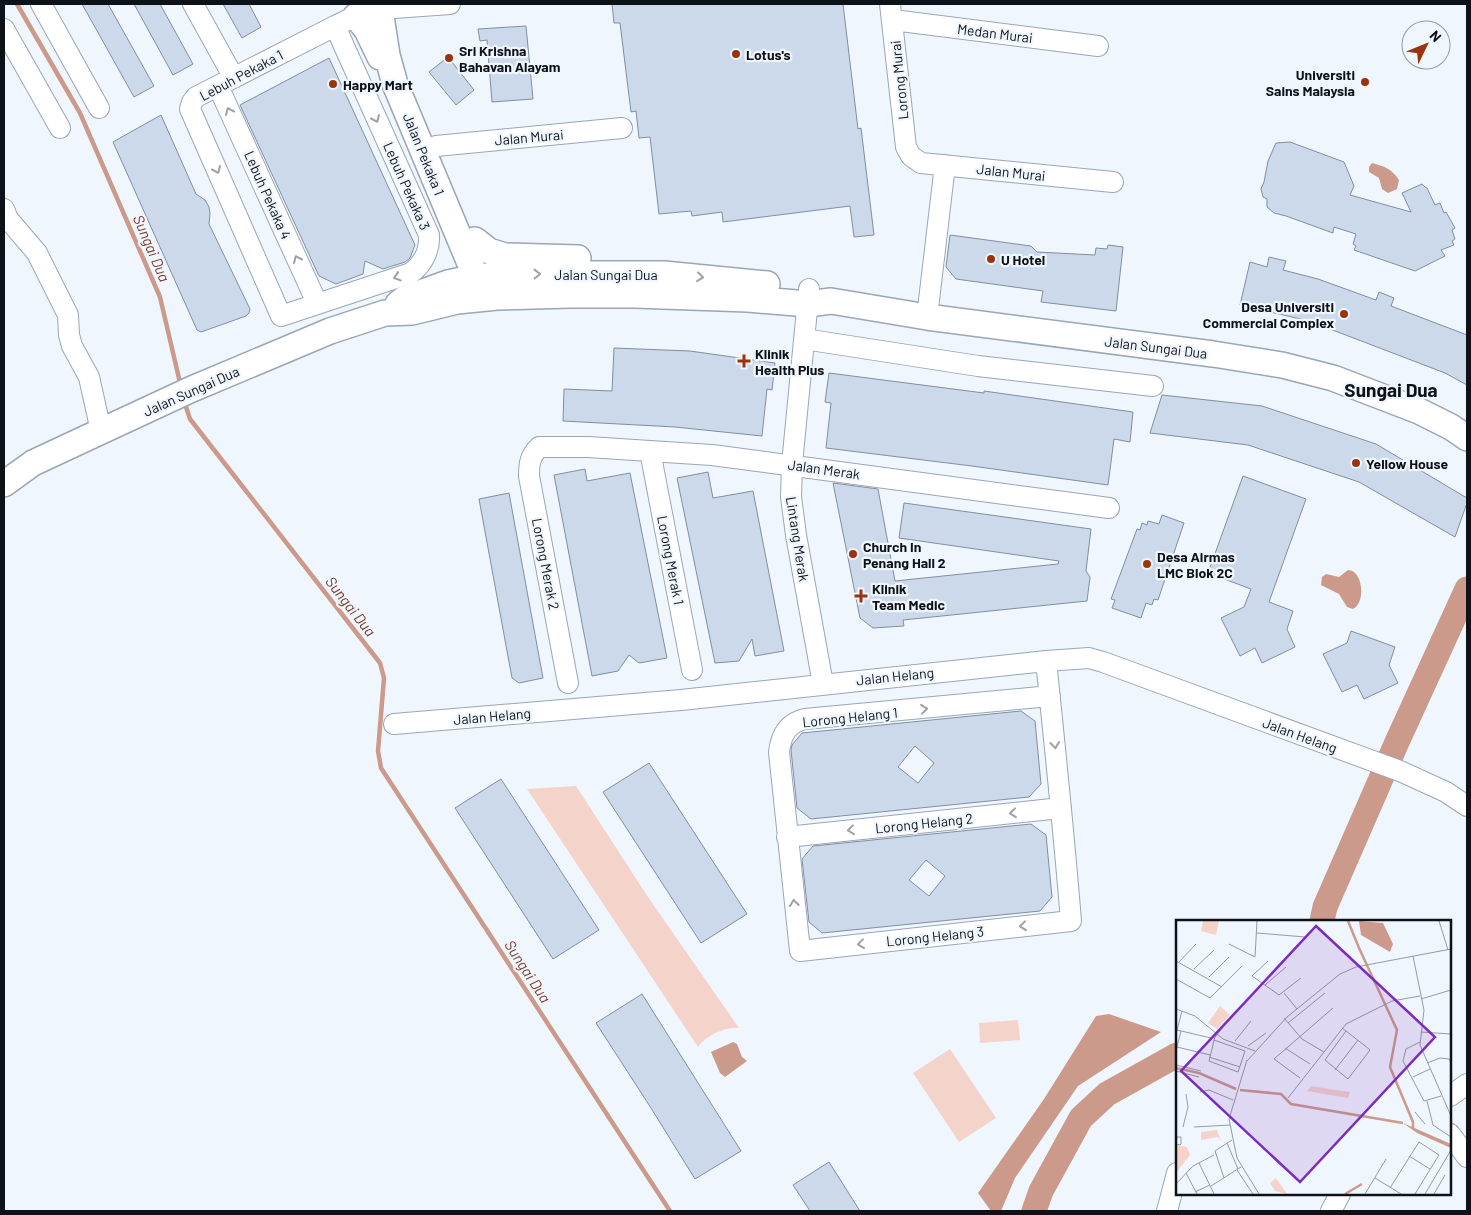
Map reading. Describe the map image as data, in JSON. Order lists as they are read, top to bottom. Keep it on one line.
{"streets":{"main road":["Jalan Pekaka 1","Jalan Sungai Dua"],"street":["Medan Murai","Lebuh Pekaka 1","Lorong Murai","Jalan Murai","Lebuh Pekaka 3","Lebuh Pekaka 4","Jalan Merak","Lintang Merak","Lorong Merak 1","Lorong Merak 2","Jalan Helang","Lorong Helang 1","Lorong Helang 2","Lorong Helang 3"]},"crossings":[["Medan Murai","Lorong Murai"],["Lebuh Pekaka 1","Jalan Pekaka 1"],["Lebuh Pekaka 1","Lebuh Pekaka 3"],["Lebuh Pekaka 1","Lebuh Pekaka 4"],["Lorong Murai","Jalan Murai"],["Jalan Murai","Jalan Pekaka 1"],["Jalan Pekaka 1","Lebuh Pekaka 3"],["Jalan Pekaka 1","Jalan Sungai Dua"],["Lebuh Pekaka 3","Lebuh Pekaka 4"],["Jalan Sungai Dua","Lintang Merak"],["Jalan Merak","Lintang Merak"],["Jalan Merak","Lorong Merak 1"],["Jalan Merak","Lorong Merak 2"],["Lintang Merak","Jalan Helang"],["Lorong Helang 1","Lorong Helang 2"],["Lorong Helang 1","Lorong Helang 3"],["Lorong Helang 2","Lorong Helang 3"]],"one_way":["Lebuh Pekaka 4","Lorong Helang 2"],"districts":["Sungai Dua"],"water":["Sungai Dua"],"places":{"other":["Lotus's","Sri Krishna Bahavan Alayam","Universiti Sains Malaysia","Happy Mart","U Hotel","Desa Universiti Commercial Complex","Yellow House","Church In Penang Hall 2","Desa Airmas LMC Blok 2C"],"health":["Klinik Health Plus","Klinik Team Medic"]},"north":"top right"}
